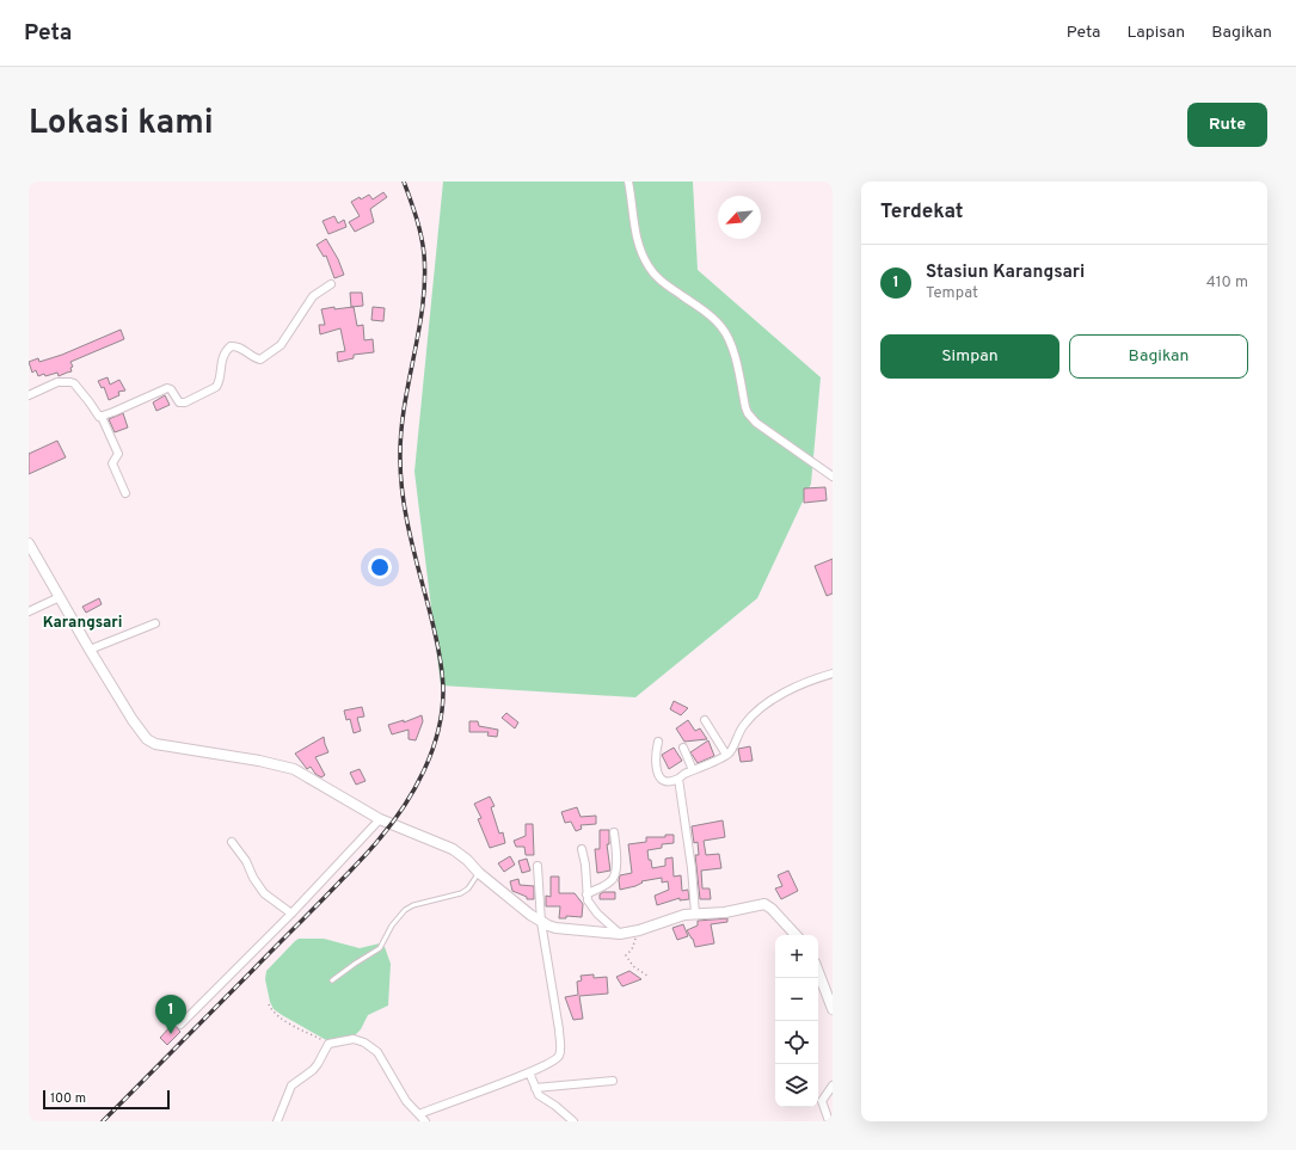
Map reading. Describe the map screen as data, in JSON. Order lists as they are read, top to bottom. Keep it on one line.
{"districts":["Karangsari"],"scale_bar":"100 m","north":"bottom left","page":{"header":"Peta","nav":["Peta","Lapisan","Bagikan"],"title":"Lokasi kami","buttons":["Rute",["Simpan","Bagikan"]],"heading":"Terdekat","list":[{"mark":"1","name":"Stasiun Karangsari","note":"Tempat","value":"410 m"}],"map_buttons":["+","−"],"pins":"1","scale":"100 m"}}
